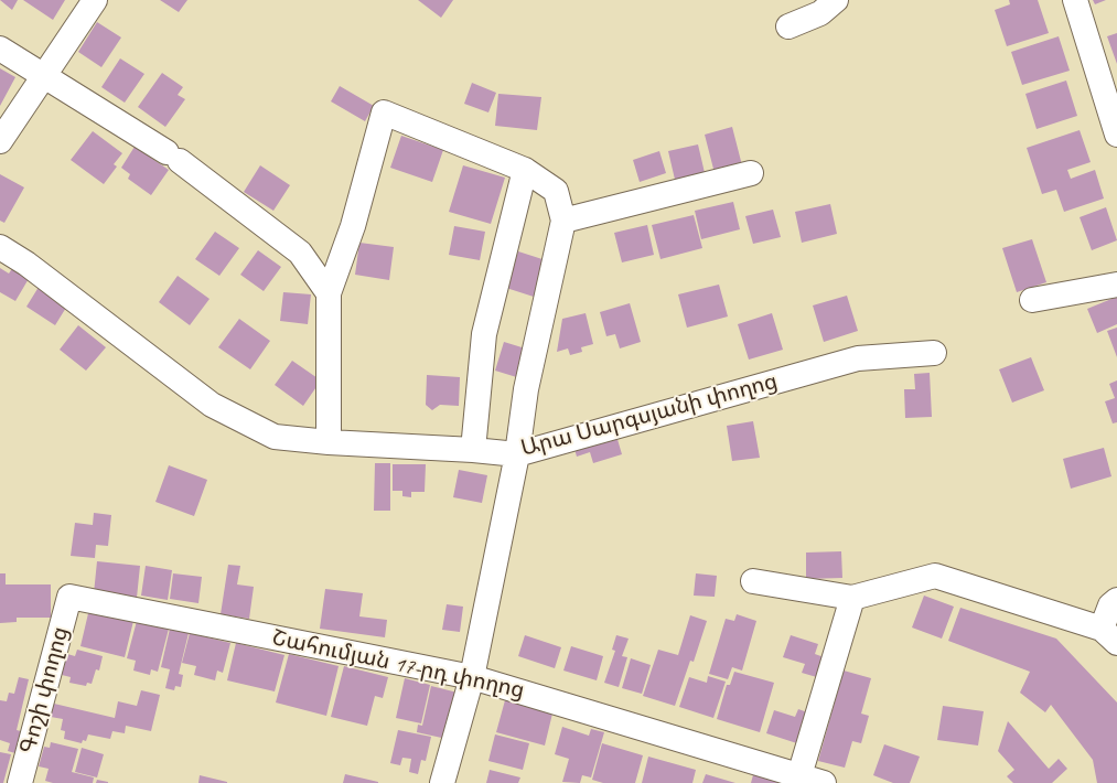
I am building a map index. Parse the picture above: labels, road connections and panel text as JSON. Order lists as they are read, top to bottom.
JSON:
{
  "streets": {
    "street": ["Արա Սարգսյանի փողոց", "Շահումյան 17-րդ փողոց", "Գոշի փողոց"]
  },
  "crossings": [
    ["Շահումյան 17-րդ փողոց", "Գոշի փողոց"]
  ]
}
